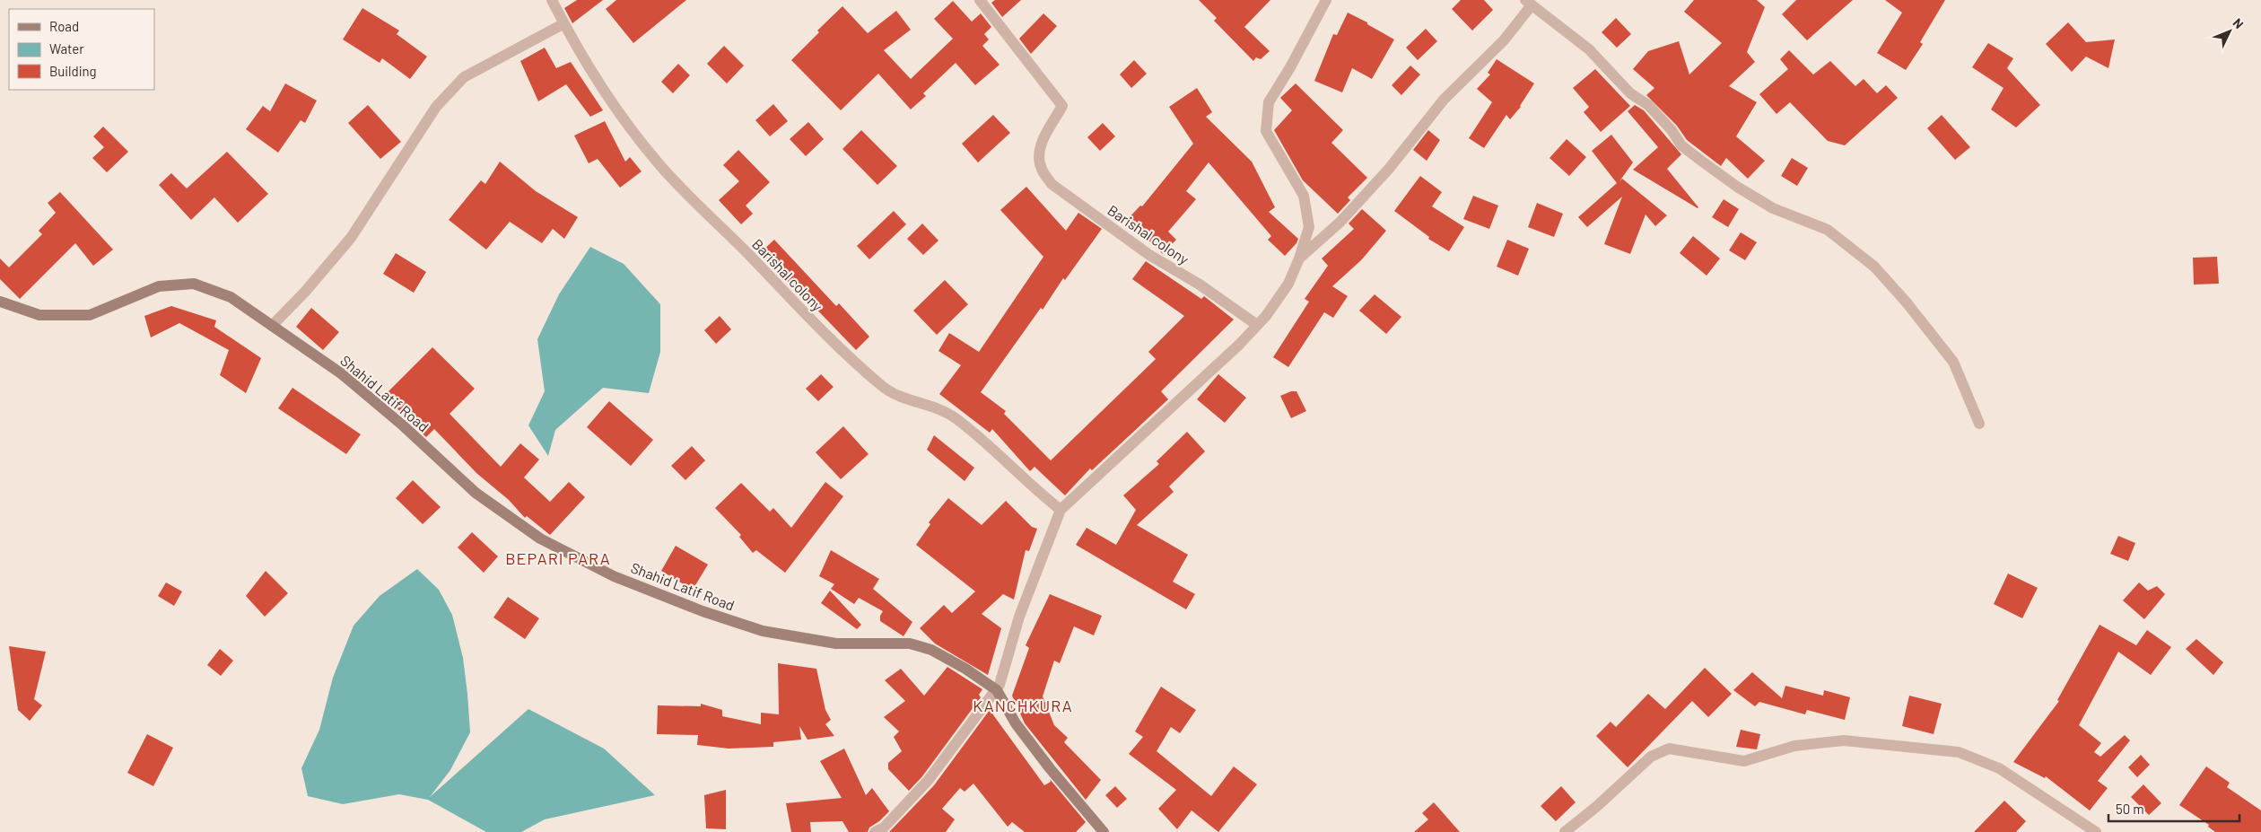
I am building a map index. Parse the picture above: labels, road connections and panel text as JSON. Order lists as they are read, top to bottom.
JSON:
{
  "streets": {
    "street": ["Barishal colony", "Shahid Latif Road"]
  },
  "districts": ["BEPARI PARA", "KANCHKURA"],
  "legend": ["Road", "Water", "Building"],
  "scale_bar": "50 m",
  "north": "top right"
}
